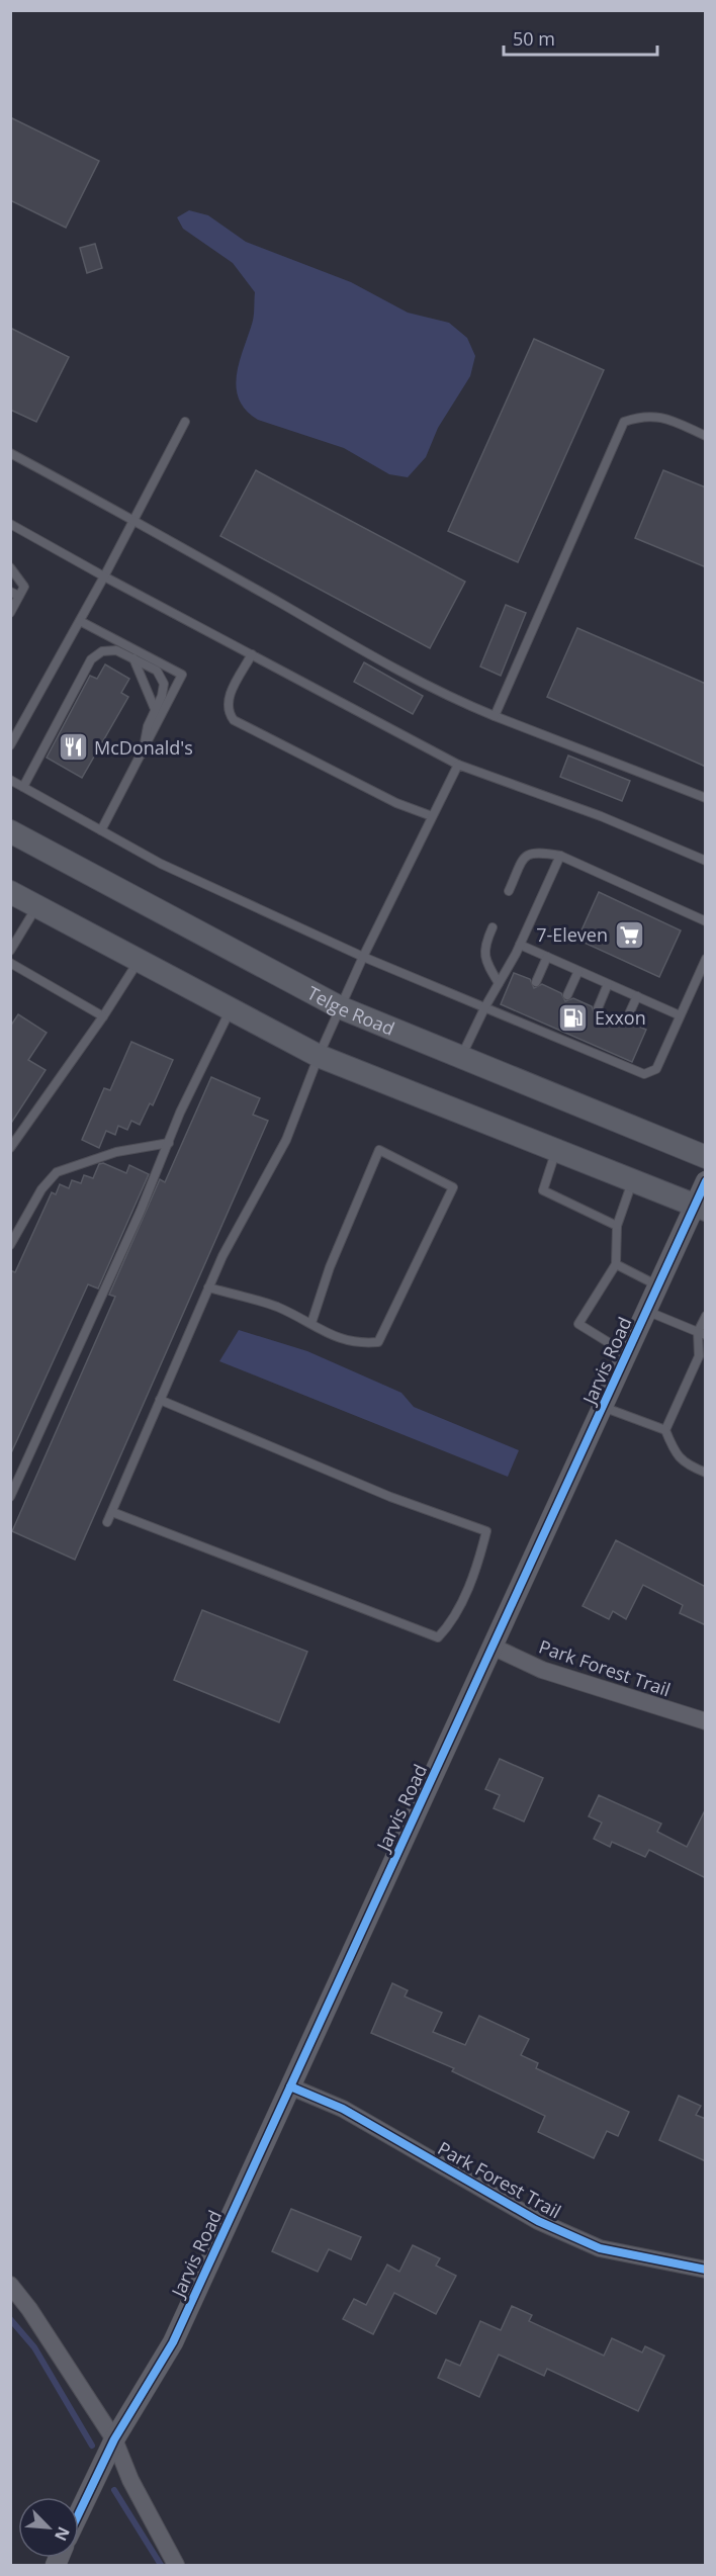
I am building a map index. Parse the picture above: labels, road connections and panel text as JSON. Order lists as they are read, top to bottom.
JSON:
{
  "streets": {
    "main road": ["Telge Road"],
    "street": ["Jarvis Road", "Park Forest Trail"]
  },
  "crossings": [
    ["Jarvis Road", "Park Forest Trail"]
  ],
  "places": {
    "restaurant": ["McDonald's"],
    "supermarket": ["7-Eleven"],
    "fuel station": ["Exxon"]
  },
  "scale_bar": "50 m",
  "north": "bottom right"
}
